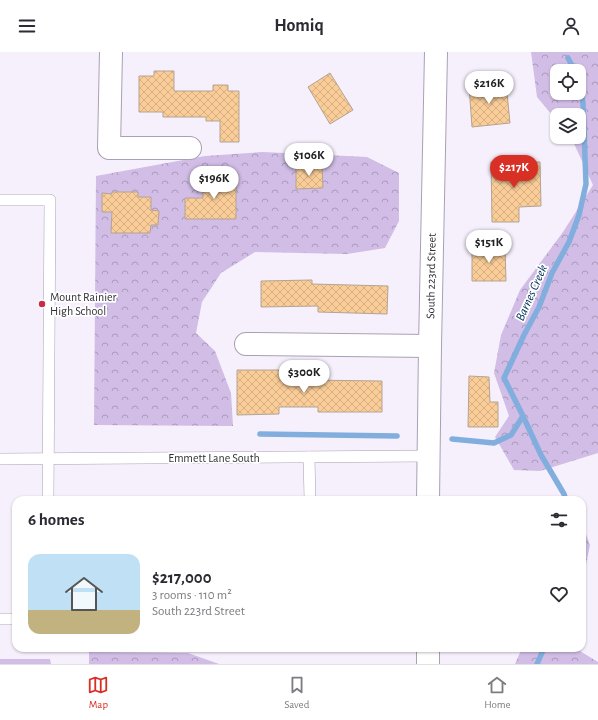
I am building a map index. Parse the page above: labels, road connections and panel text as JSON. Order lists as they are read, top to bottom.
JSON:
{
  "streets": {
    "street": ["South 223rd Street"],
    "lane": ["Emmett Lane South"]
  },
  "crossings": [
    ["South 223rd Street", "Emmett Lane South"]
  ],
  "water": ["Barnes Creek"],
  "places": ["Mount Rainier High School"],
  "page": {
    "header": "Homiq",
    "price": [
      "$216K",
      "$106K",
      "$217K",
      "$196K",
      "$151K",
      "$300K"
    ],
    "heading": "6 homes",
    "list": [
      {
        "name": "$217,000",
        "note": "3 rooms · 110 m² · South 223rd Street"
      }
    ],
    "tabs": ["Map", "Saved", "Home"]
  }
}
